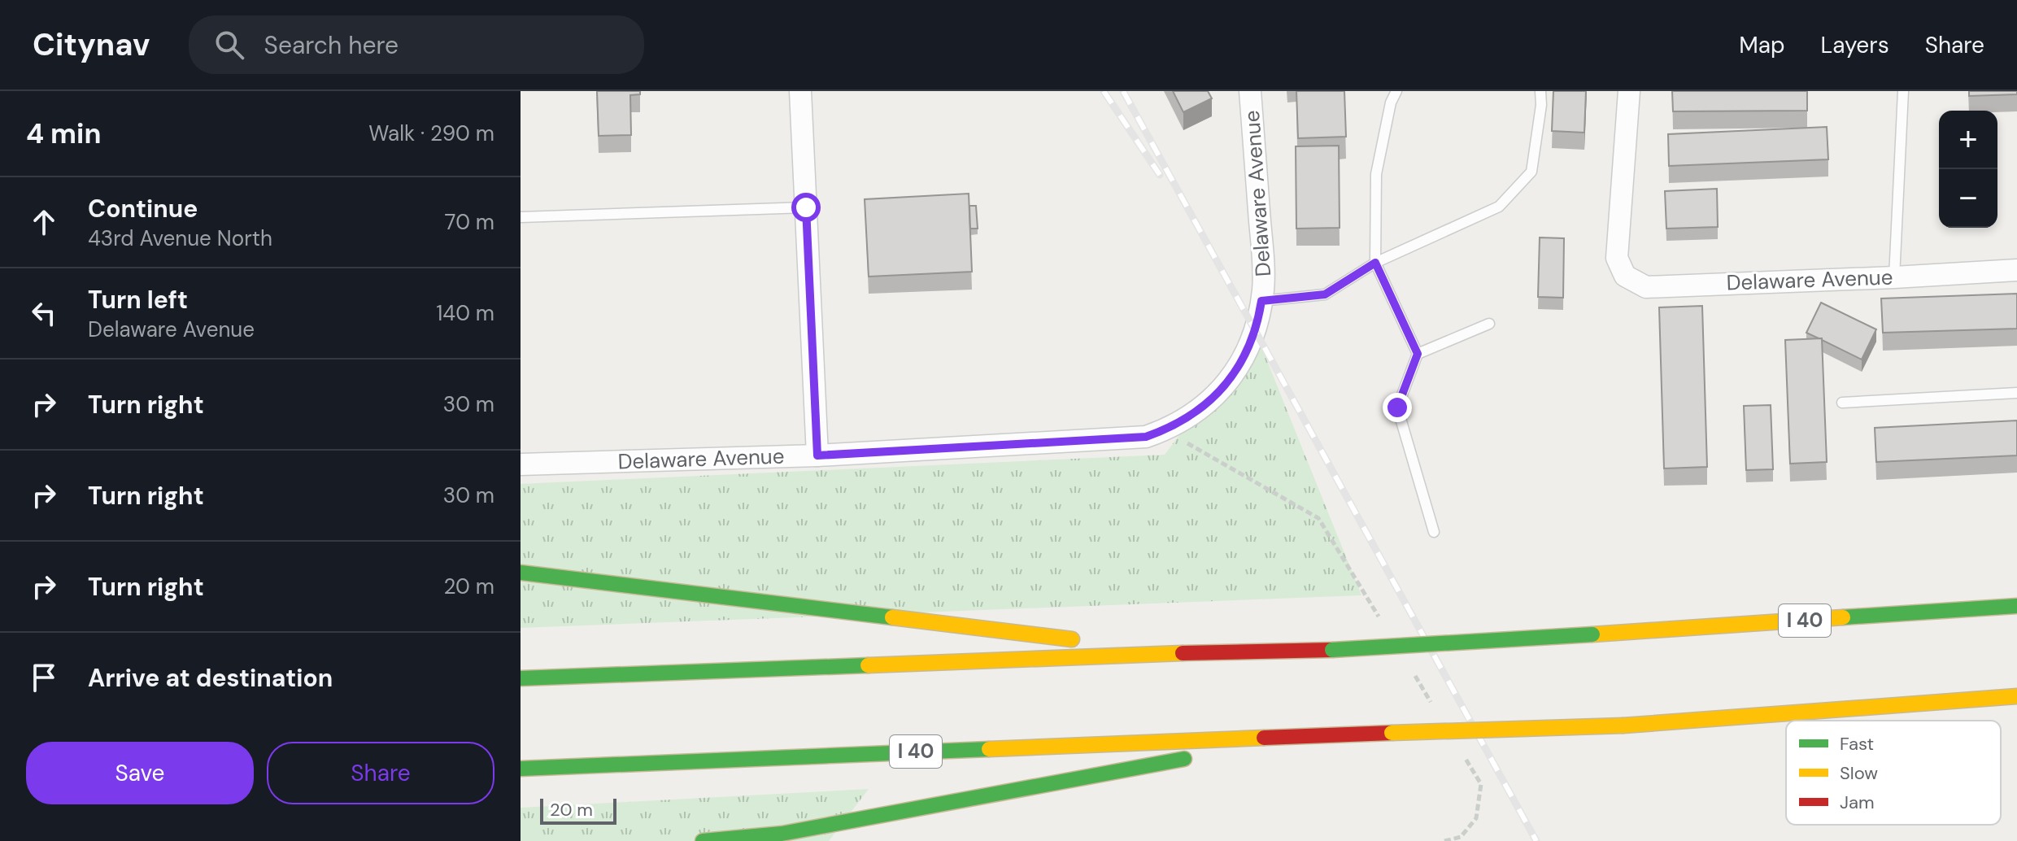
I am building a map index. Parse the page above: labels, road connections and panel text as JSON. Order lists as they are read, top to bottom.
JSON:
{
  "streets": {
    "highway": ["I 40"],
    "street": ["Delaware Avenue"]
  },
  "legend": ["Fast", "Slow", "Jam"],
  "scale_bar": "20 m",
  "page": {
    "header": "Citynav",
    "search": "Search here",
    "nav": ["Map", "Layers", "Share"],
    "heading": ["4 min", "Walk · 290 m"],
    "map_buttons": ["+", "−"],
    "list": [
      ["Continue", "43rd Avenue North", "70 m"],
      ["Turn left", "Delaware Avenue", "140 m"],
      ["Turn right", "30 m"],
      ["Turn right", "30 m"],
      ["Turn right", "20 m"],
      "Arrive at destination"
    ],
    "buttons": ["Save", "Share"],
    "scale": "20 m"
  }
}
